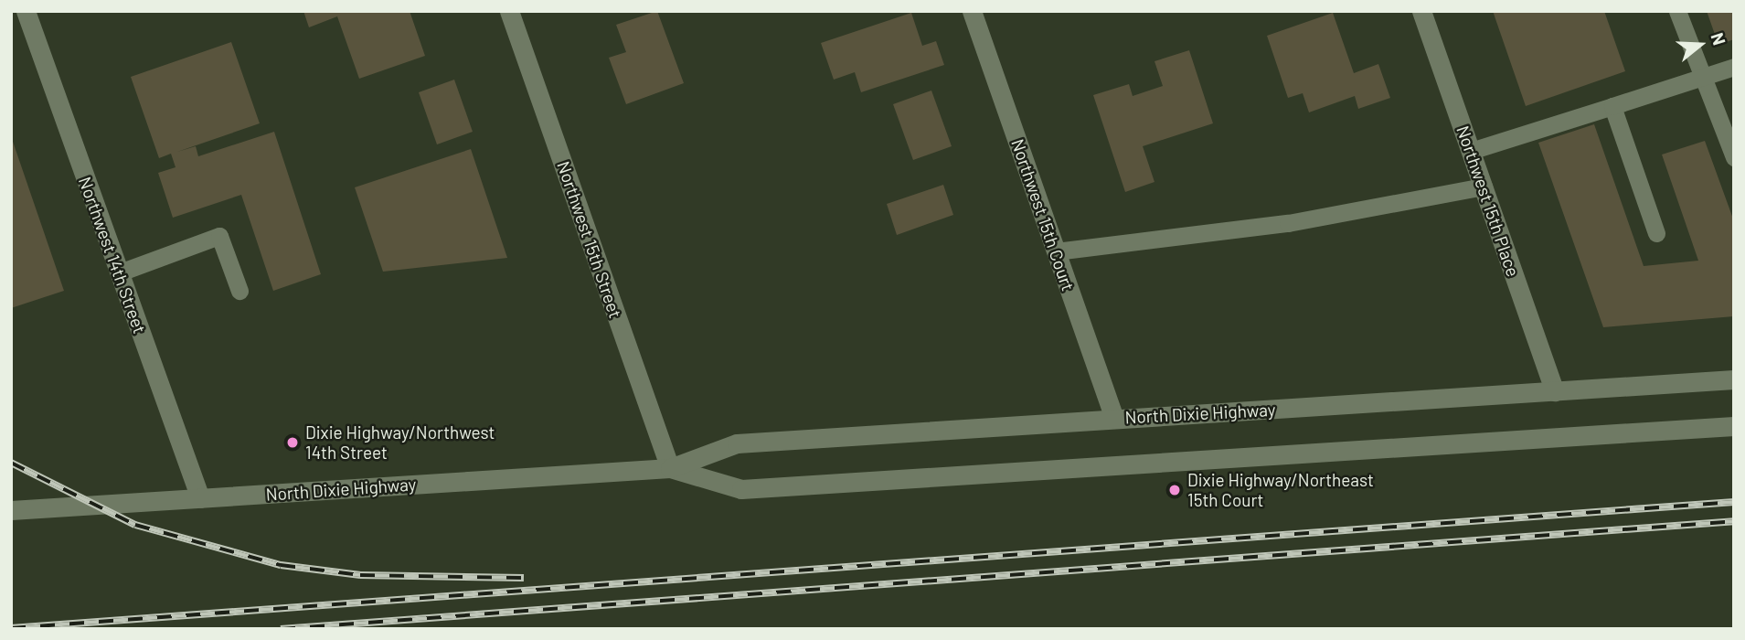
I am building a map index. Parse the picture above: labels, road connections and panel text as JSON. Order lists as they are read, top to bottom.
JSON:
{
  "streets": {
    "main road": [
      "Northwest 15th Place",
      "Northwest 15th Court",
      "Northwest 15th Street",
      "Northwest 14th Street",
      "North Dixie Highway"
    ]
  },
  "crossings": [
    ["Northwest 15th Place", "North Dixie Highway"],
    ["Northwest 15th Court", "North Dixie Highway"],
    ["Northwest 15th Street", "North Dixie Highway"],
    ["Northwest 14th Street", "North Dixie Highway"]
  ],
  "places": ["Dixie Highway/Northwest 14th Street", "Dixie Highway/Northeast 15th Court"],
  "north": "right"
}
